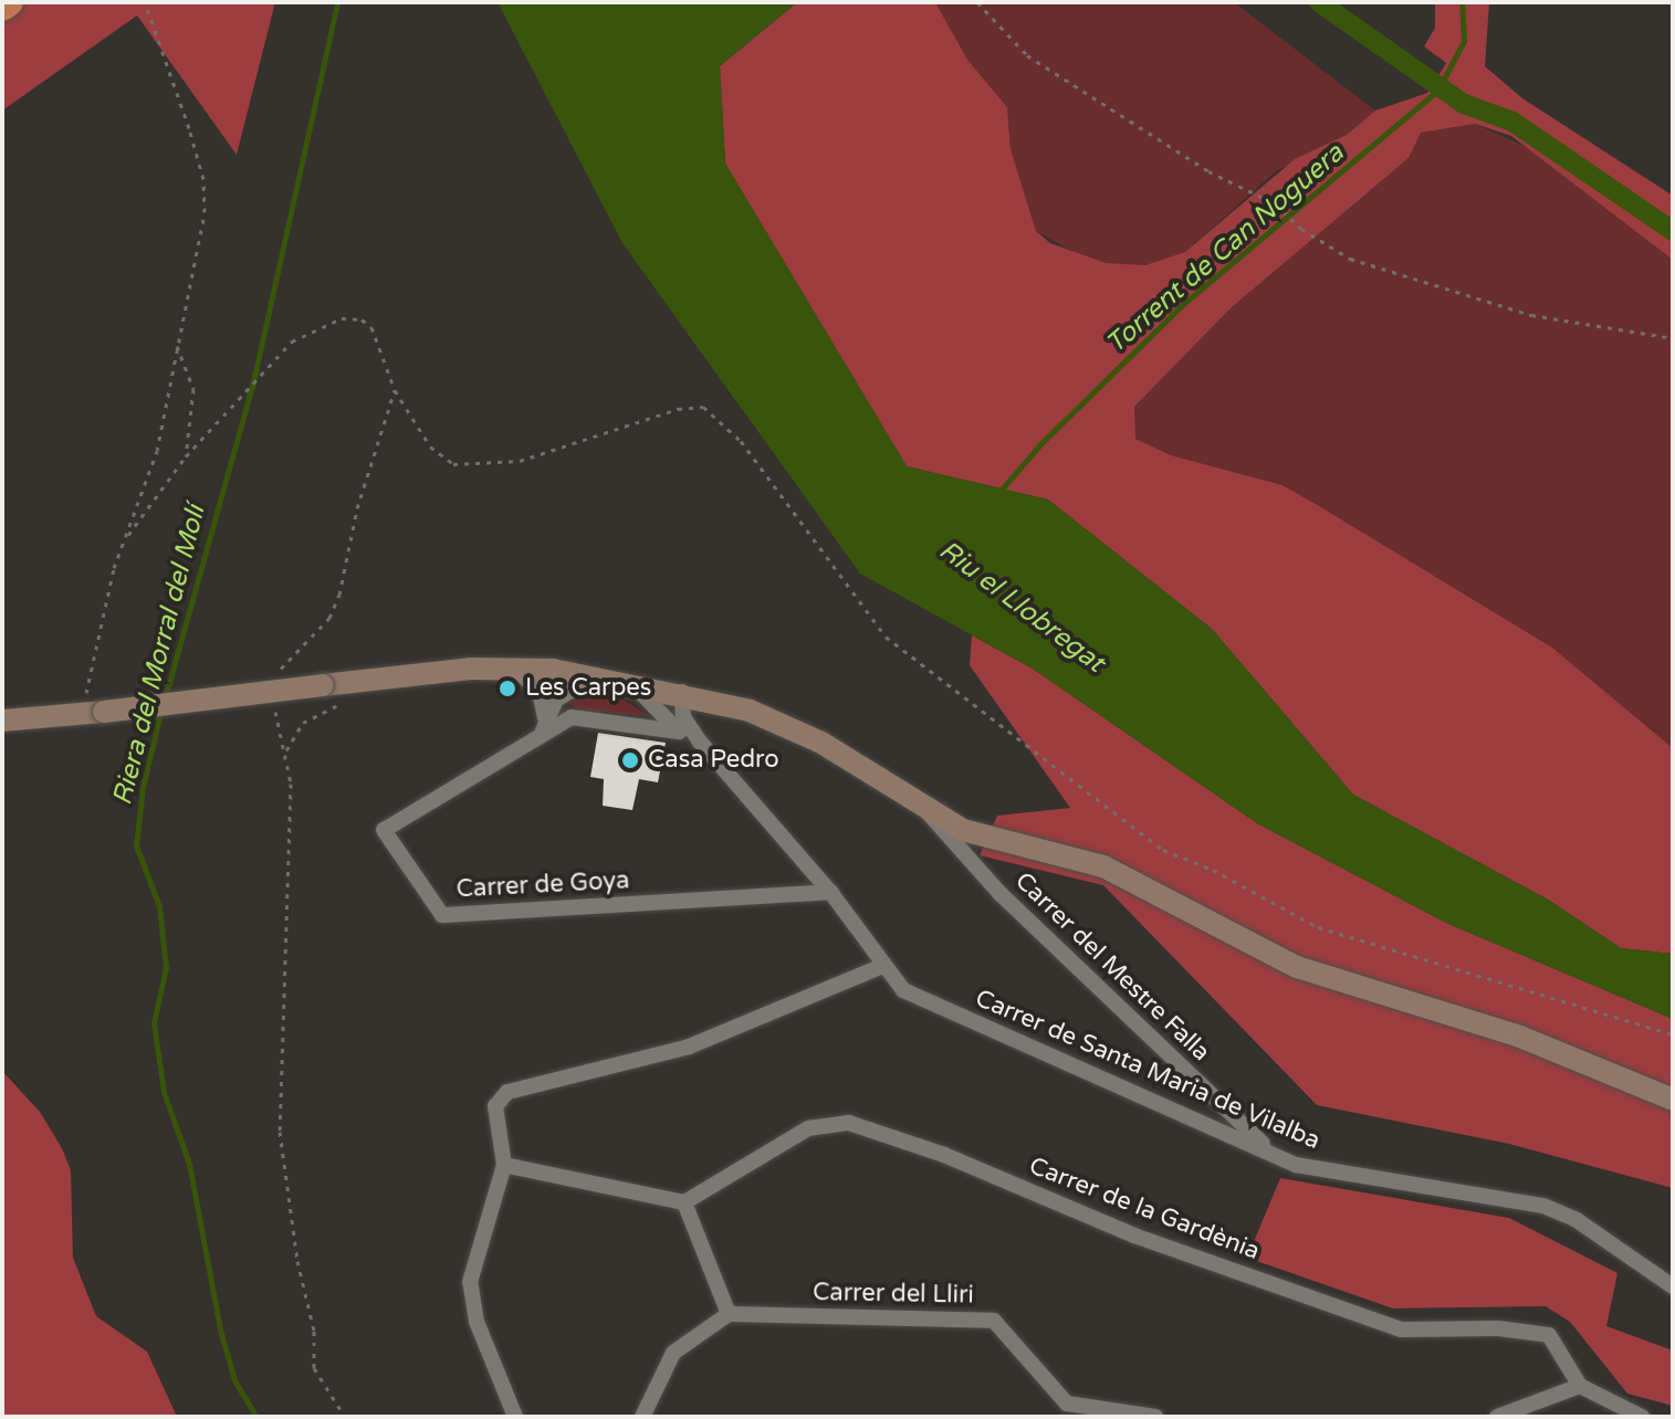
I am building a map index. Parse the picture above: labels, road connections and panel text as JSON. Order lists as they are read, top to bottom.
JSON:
{
  "streets": {
    "street": [
      "Carrer de Goya",
      "Carrer del Mestre Falla",
      "Carrer de Santa Maria de Vilalba",
      "Carrer de la Gardènia",
      "Carrer del Lliri"
    ]
  },
  "crossings": [
    ["Carrer de Goya", "Carrer de Santa Maria de Vilalba"],
    ["Carrer del Mestre Falla", "Carrer de Santa Maria de Vilalba"]
  ],
  "water": ["Torrent de Can Noguera", "Riu el Llobregat", "Riera del Morral del Molí"],
  "places": ["Les Carpes", "Casa Pedro"]
}
